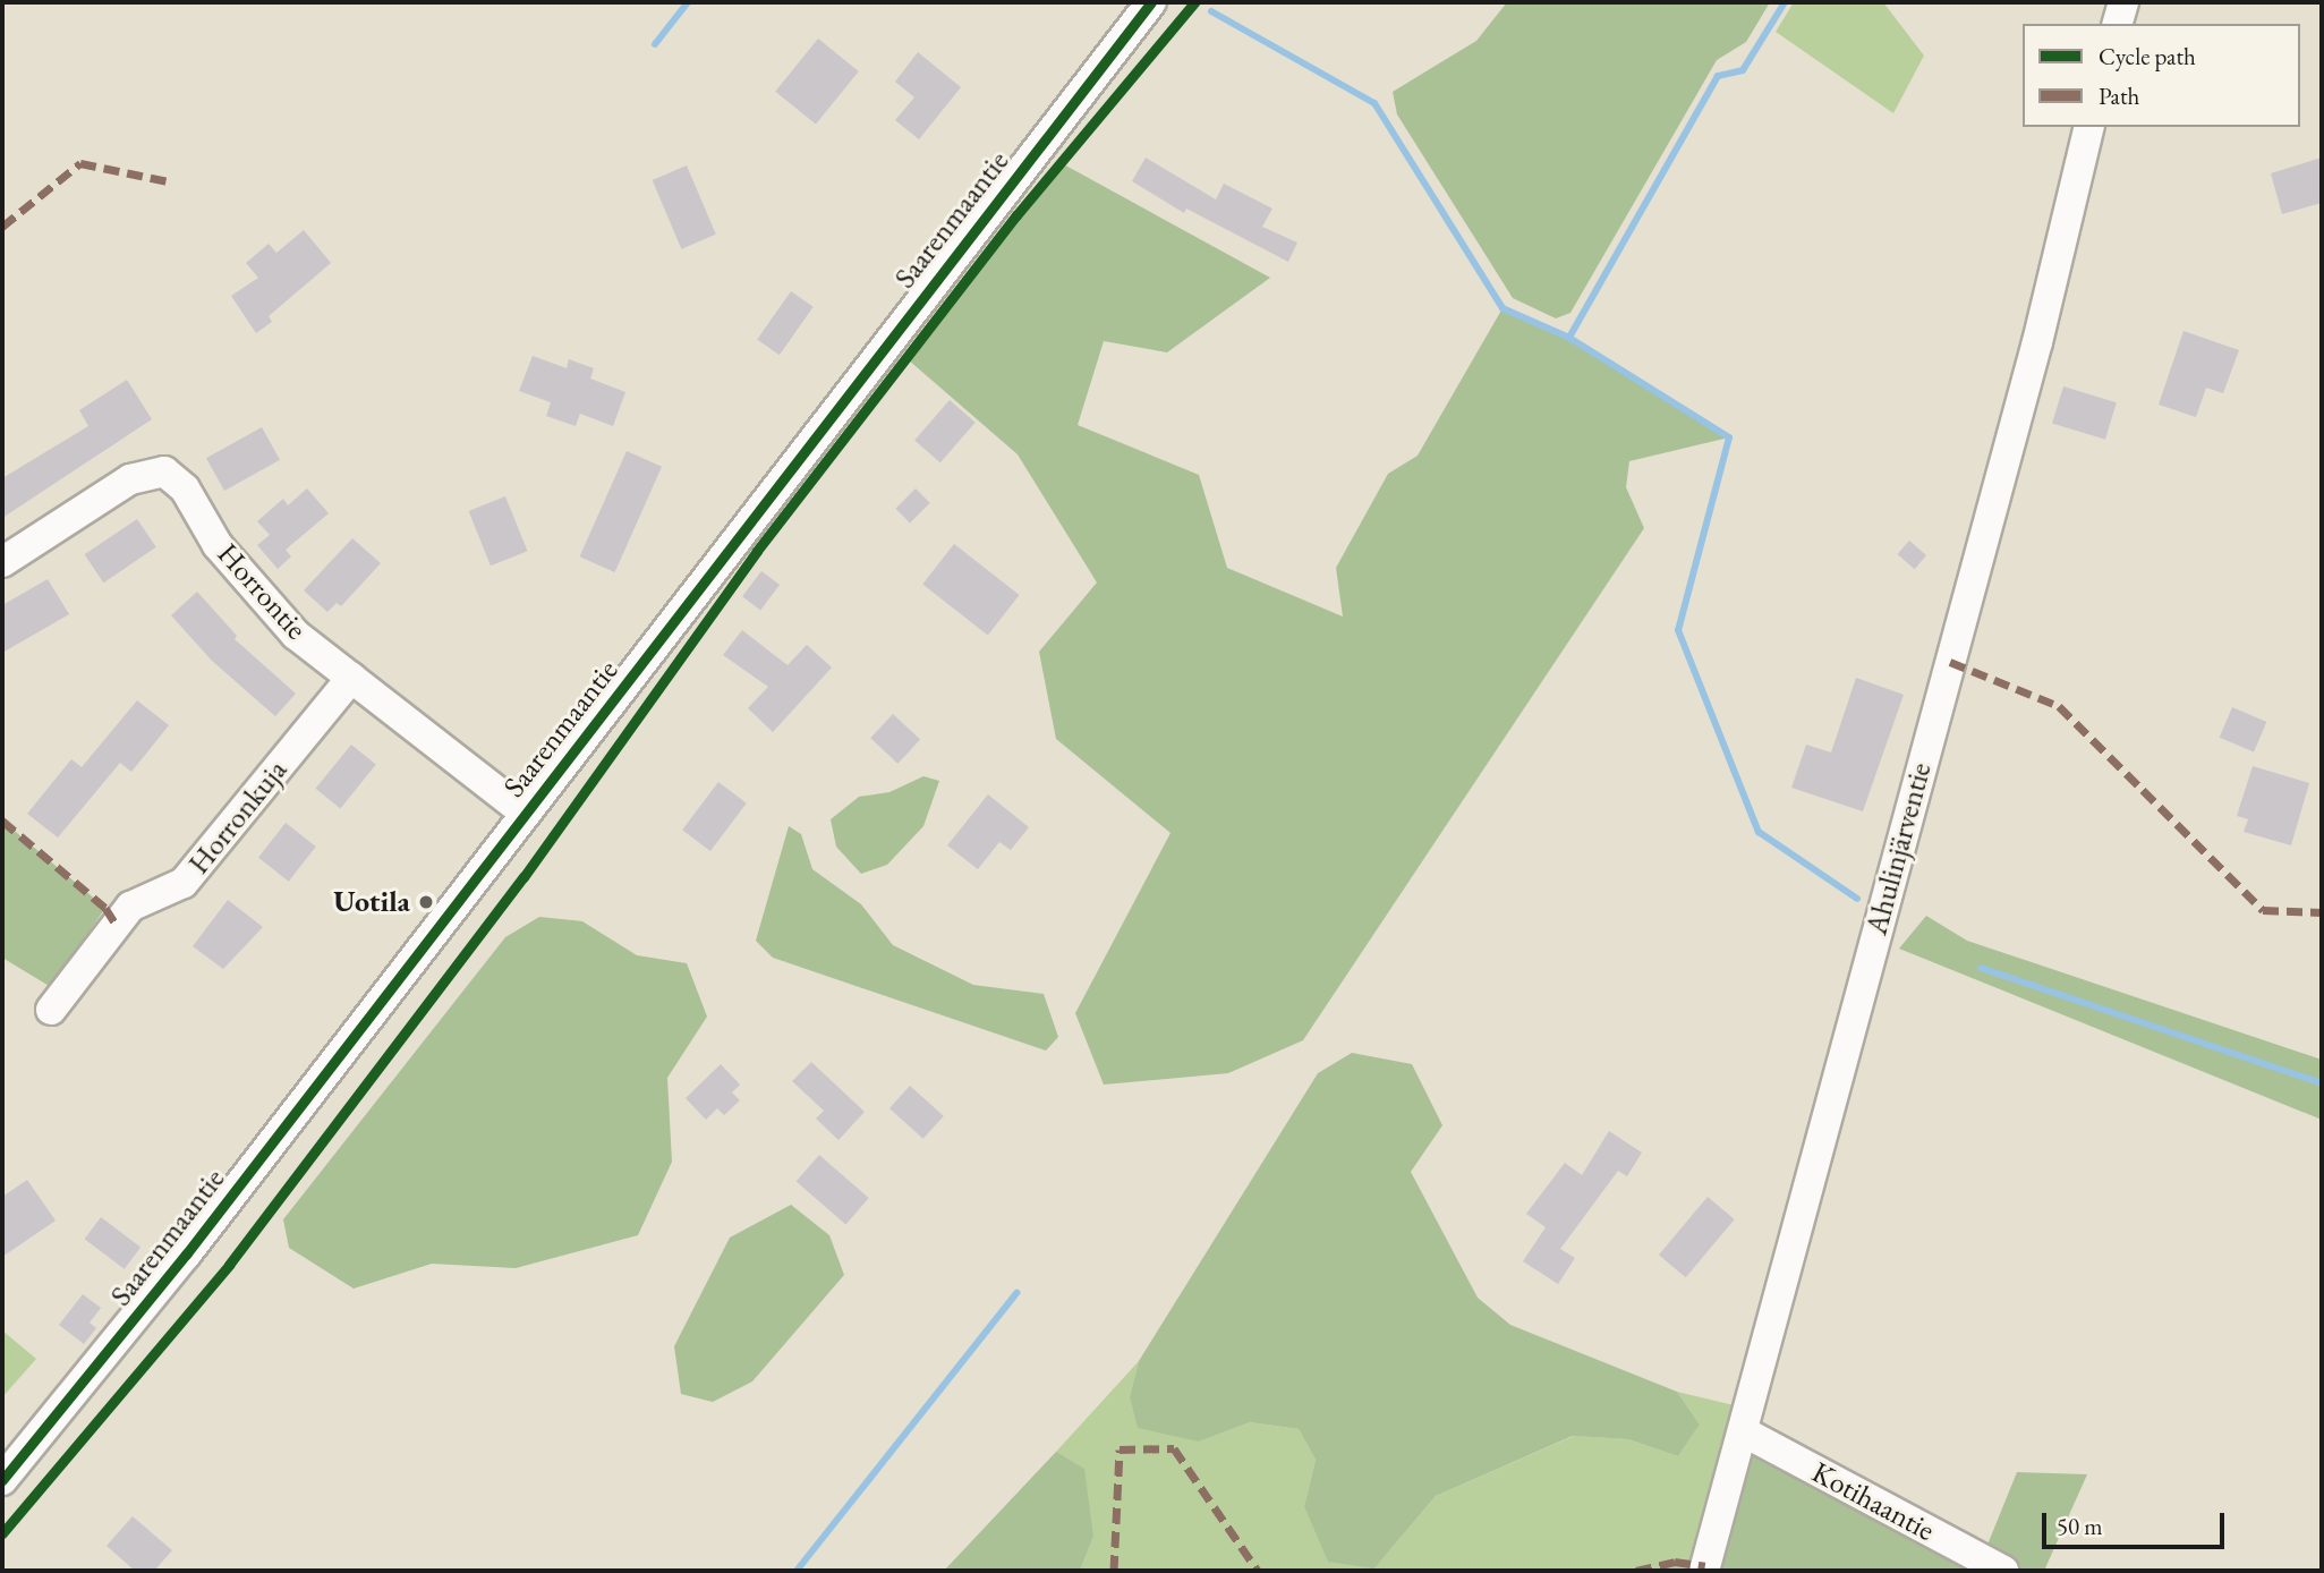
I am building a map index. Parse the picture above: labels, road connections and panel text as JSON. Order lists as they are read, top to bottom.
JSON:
{
  "streets": {
    "street": [
      "Saarenmaantie",
      "Horrontie",
      "Horronkuja",
      "Ahulinjärventie",
      "Kotihaantie"
    ]
  },
  "crossings": [
    ["Saarenmaantie", "Horrontie"],
    ["Horrontie", "Horronkuja"],
    ["Ahulinjärventie", "Kotihaantie"]
  ],
  "places": ["Uotila"],
  "legend": ["Cycle path", "Path"],
  "scale_bar": "50 m"
}
